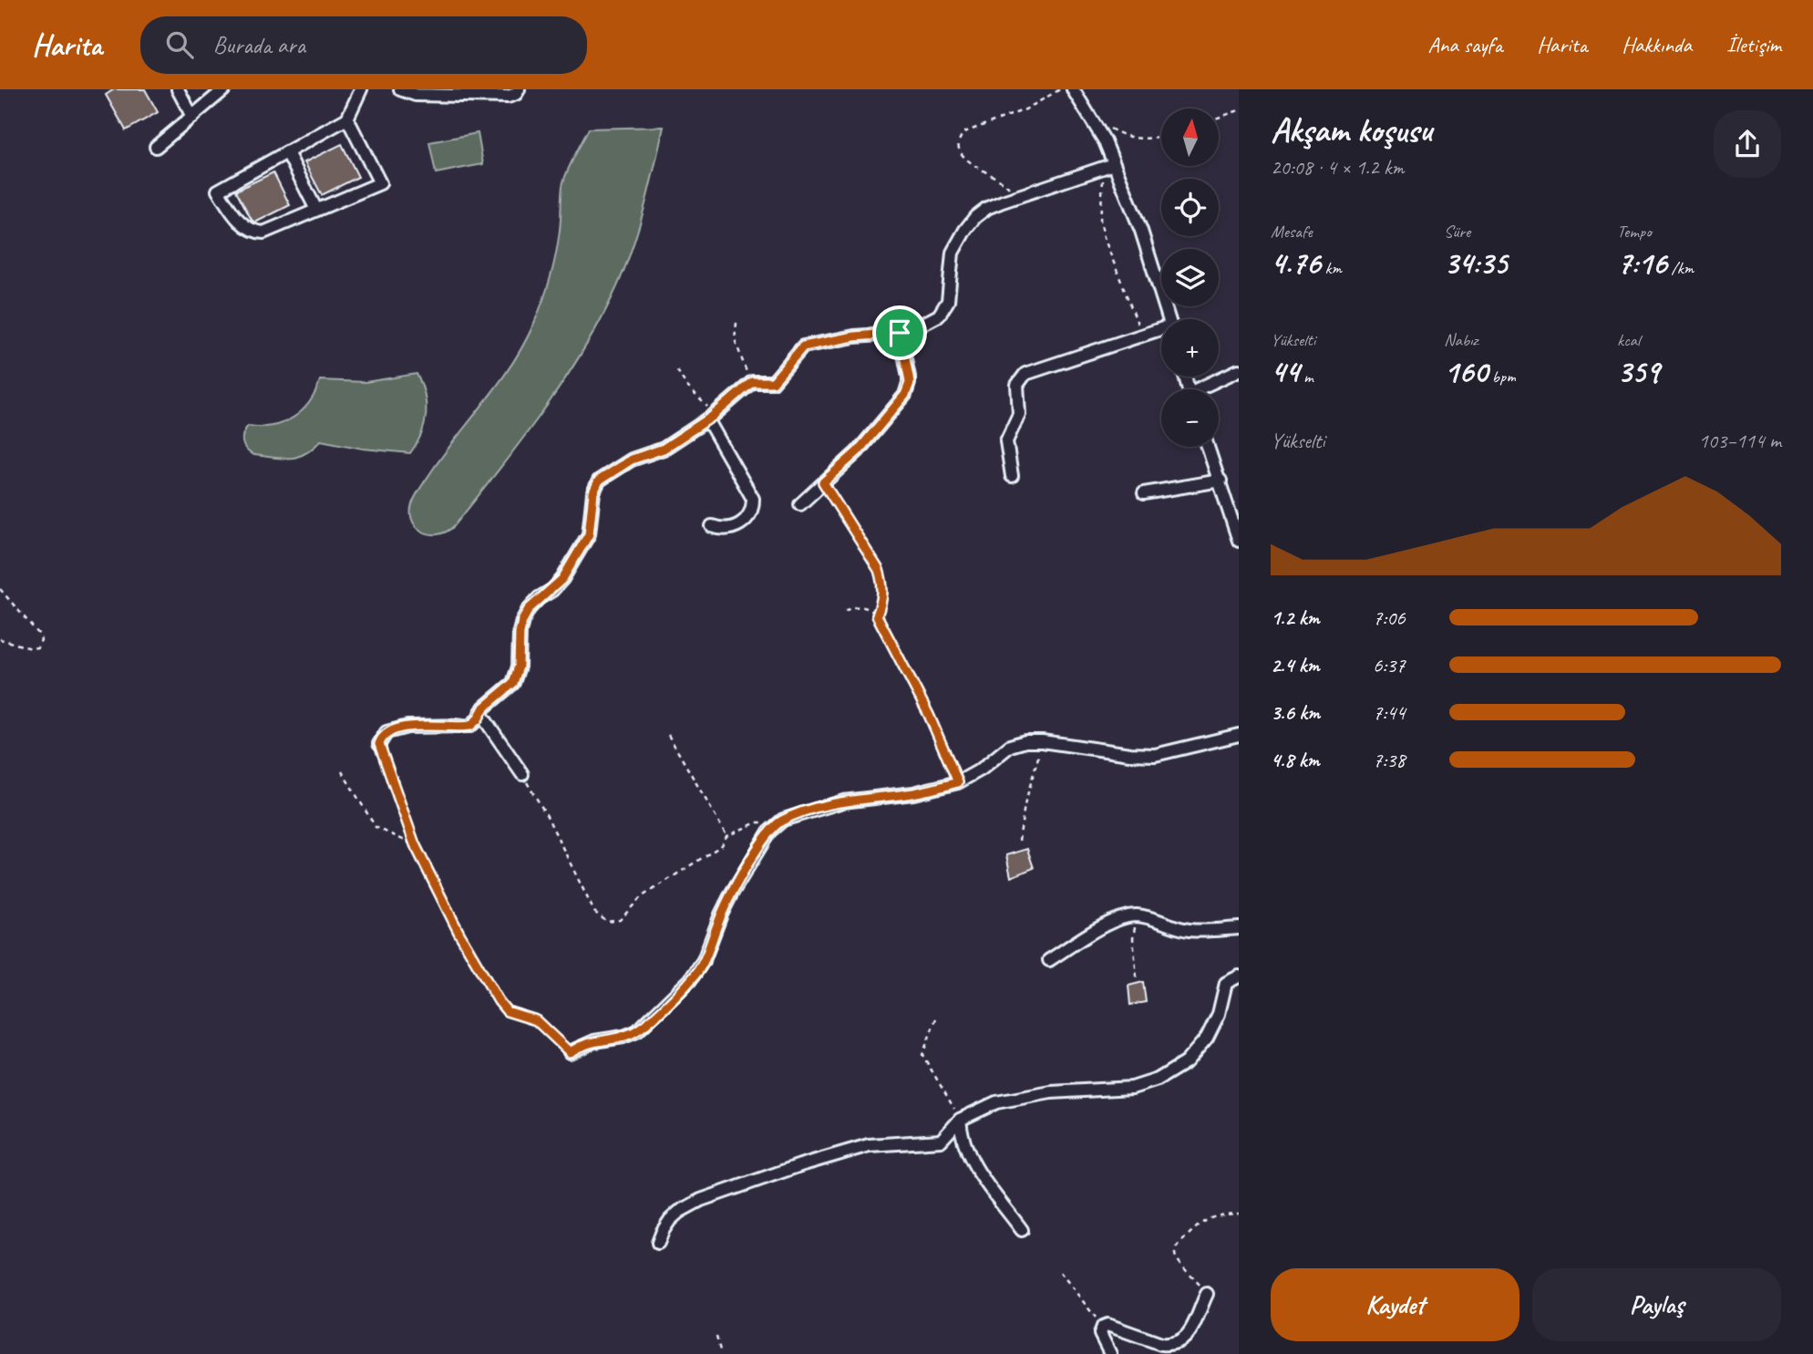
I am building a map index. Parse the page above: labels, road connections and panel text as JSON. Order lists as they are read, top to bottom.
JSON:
{
  "north": "top",
  "page": {
    "header": "Harita",
    "search": "Burada ara",
    "nav": [
      "Ana sayfa",
      "Harita",
      "Hakkında",
      "İletişim"
    ],
    "heading": ["Akşam koşusu", "20:08 · 4 × 1.2 km"],
    "map_buttons": ["+", "−"],
    "stats": [
      ["Mesafe", "4.76 km"],
      ["Süre", "34:35"],
      ["Tempo", "7:16 /km"],
      ["Yükselti", "44 m"],
      ["Nabız", "160 bpm"],
      ["kcal", "359"]
    ],
    "chart": ["Yükselti", "103–114 m"],
    "list": [
      {
        "name": "1.2 km",
        "note": "7:06"
      },
      {
        "name": "2.4 km",
        "note": "6:37"
      },
      {
        "name": "3.6 km",
        "note": "7:44"
      },
      {
        "name": "4.8 km",
        "note": "7:38"
      }
    ],
    "buttons": ["Kaydet", "Paylaş"]
  }
}
